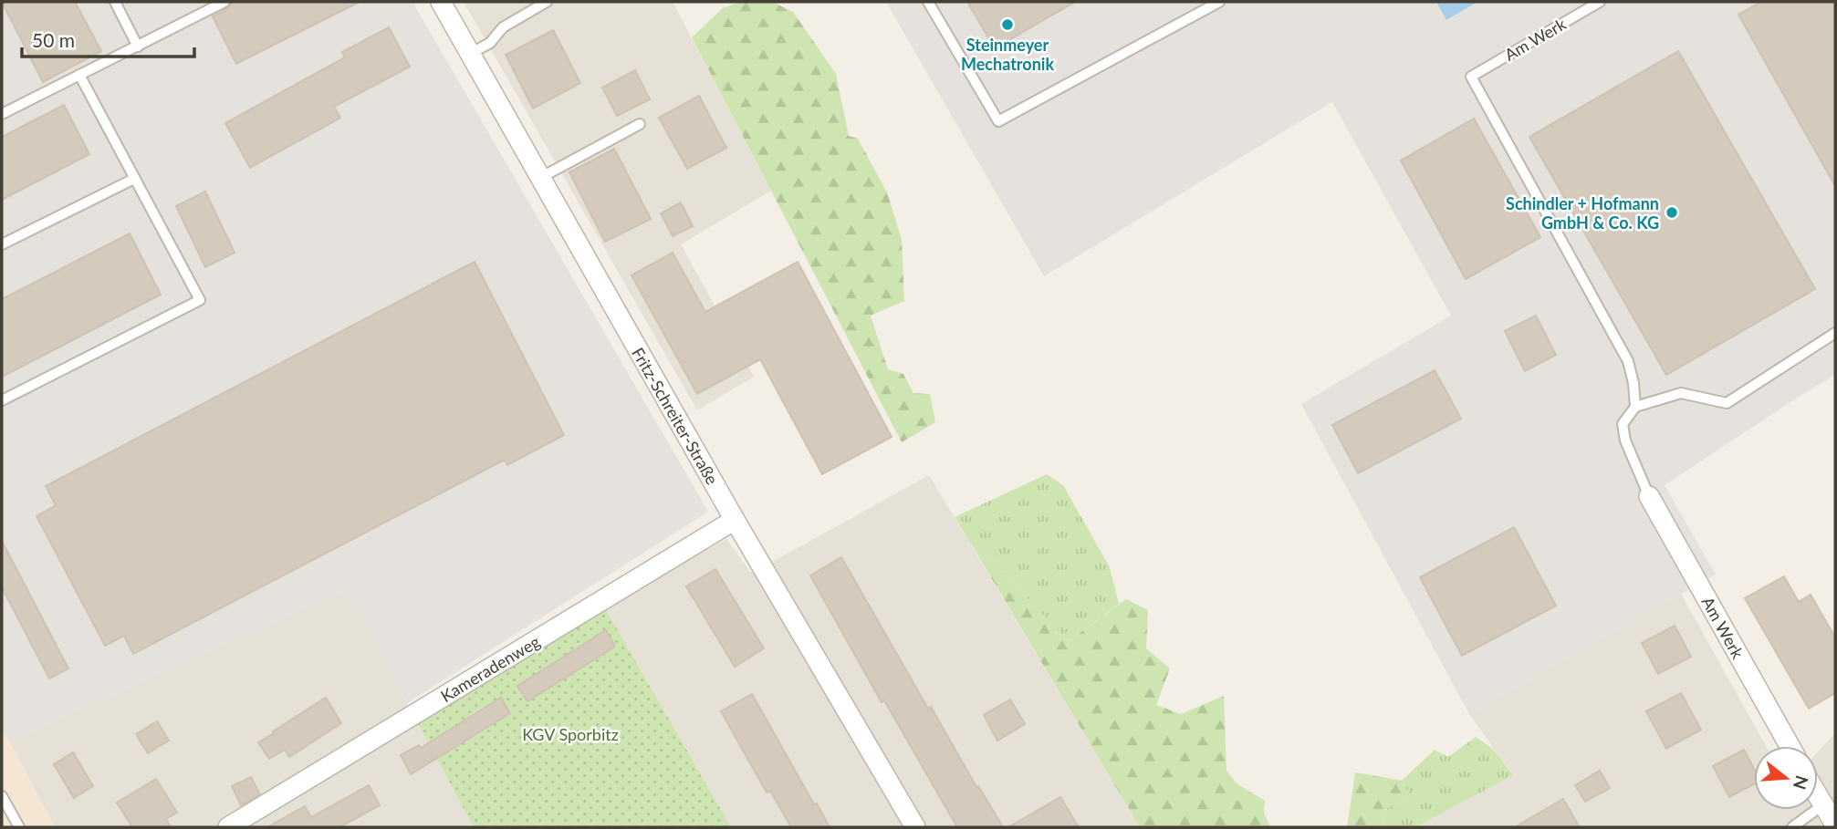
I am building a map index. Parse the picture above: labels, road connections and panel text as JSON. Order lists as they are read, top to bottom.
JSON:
{
  "streets": {
    "street": ["Am Werk", "Fritz-Schreiter-Straße", "Kameradenweg"]
  },
  "crossings": [
    ["Fritz-Schreiter-Straße", "Kameradenweg"]
  ],
  "parks": ["KGV Sporbitz"],
  "places": ["Steinmeyer Mechatronik", "Schindler + Hofmann GmbH & Co. KG"],
  "scale_bar": "50 m",
  "north": "right"
}
